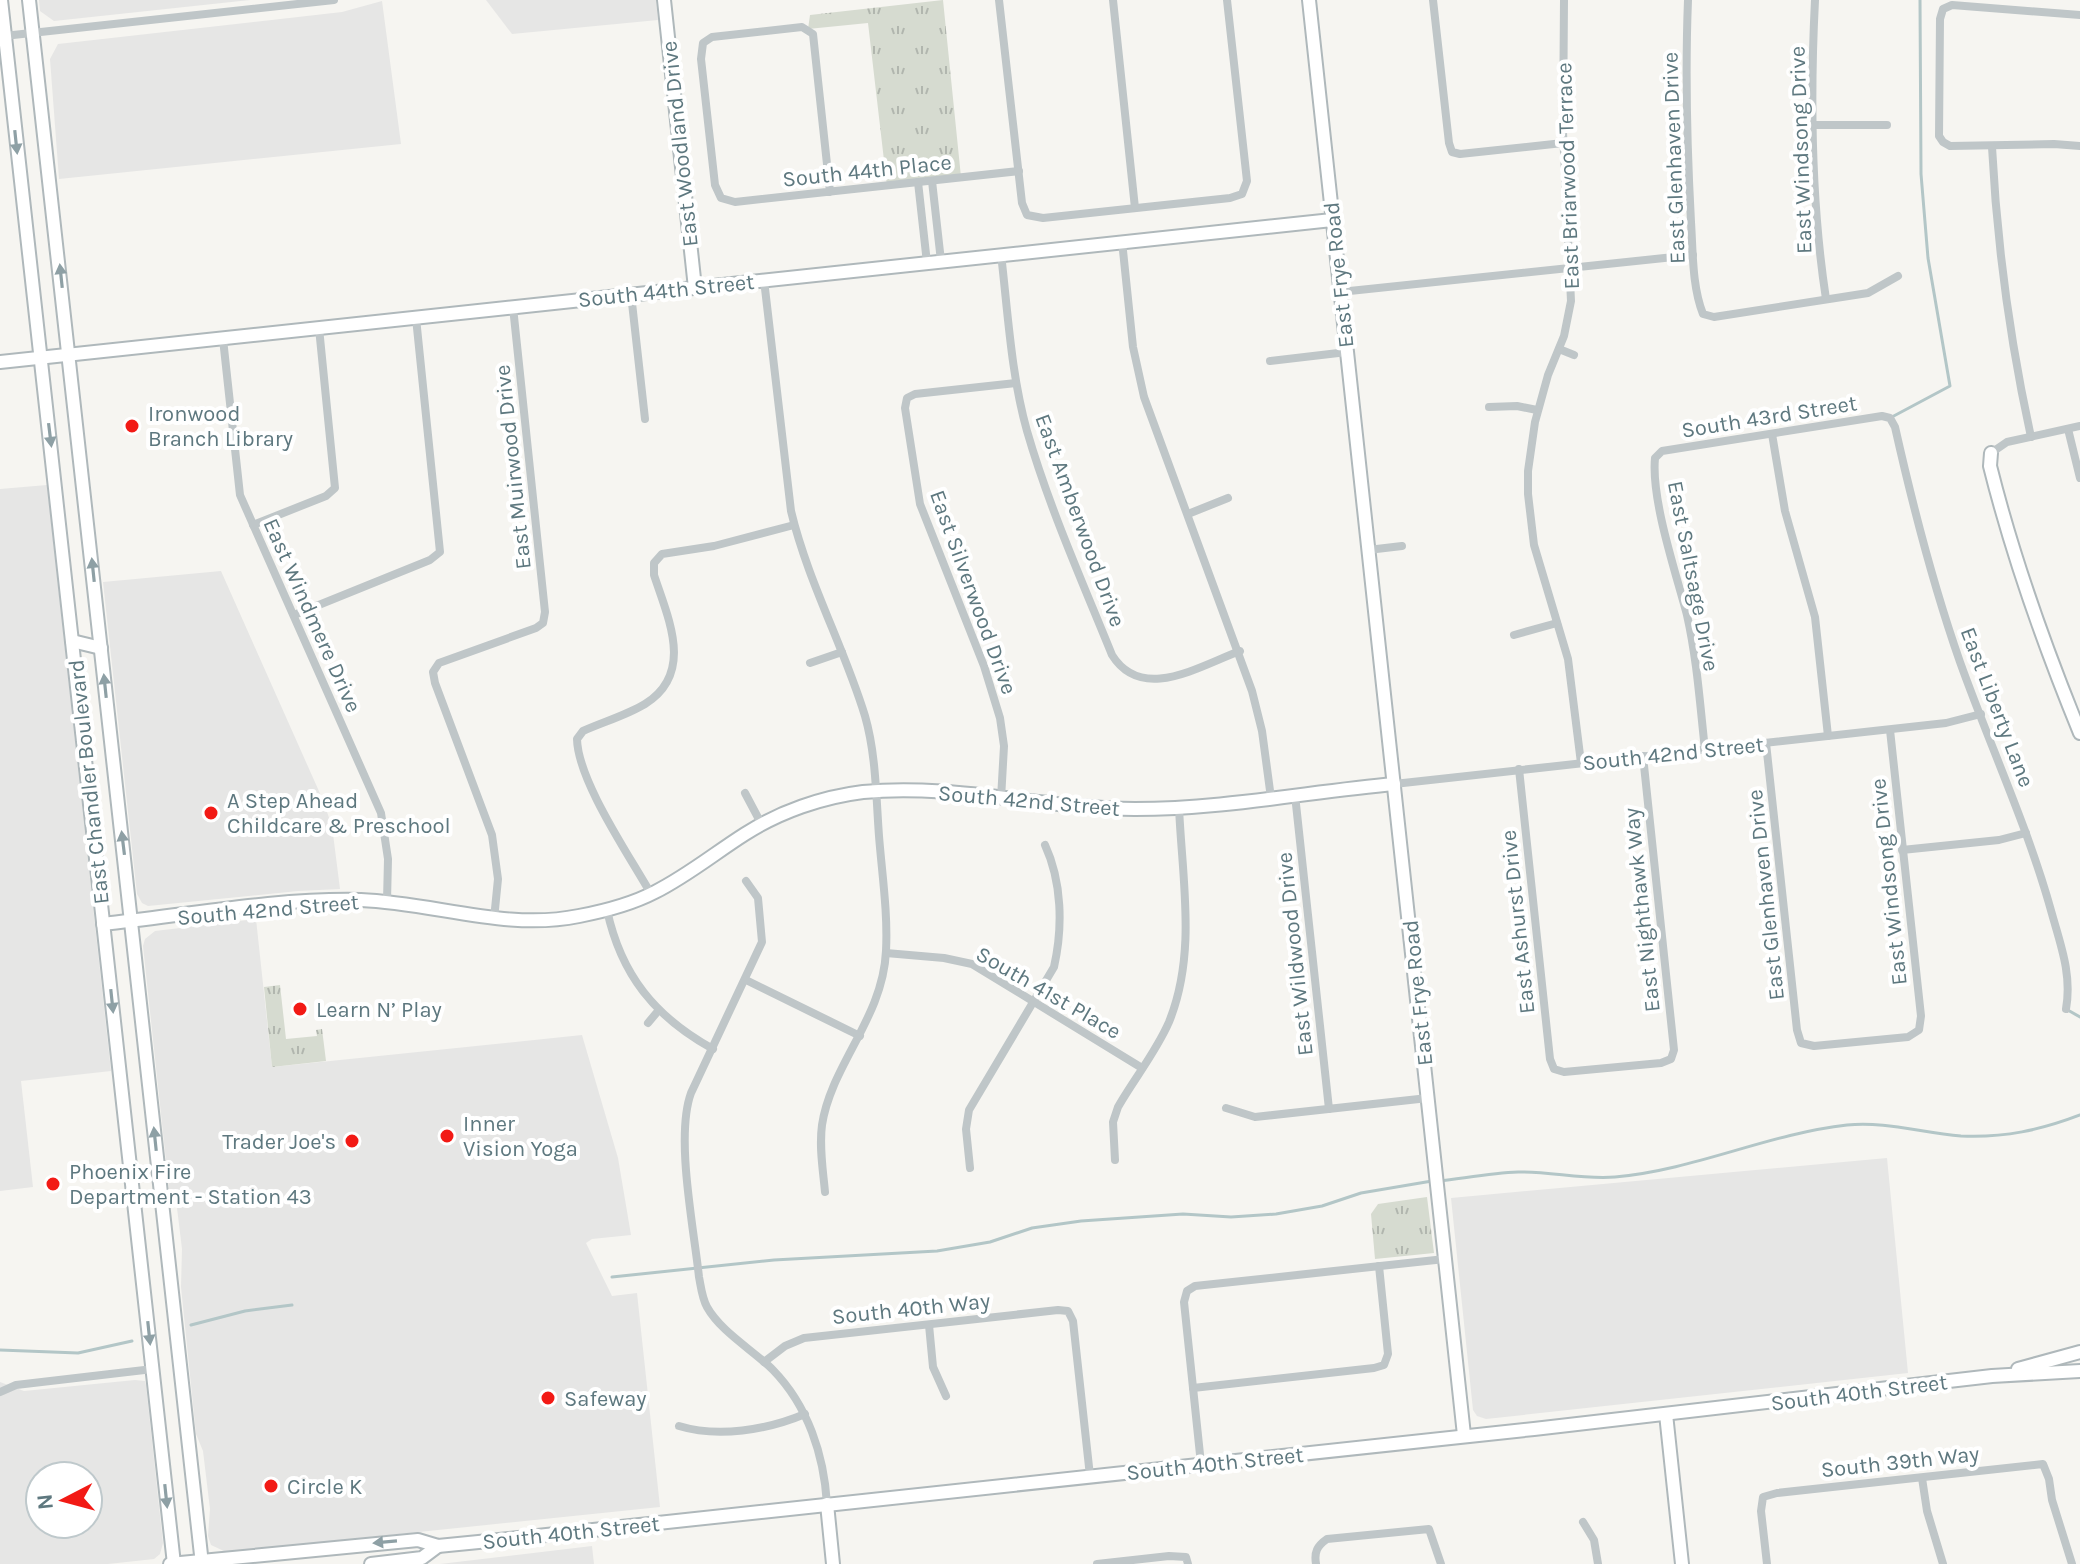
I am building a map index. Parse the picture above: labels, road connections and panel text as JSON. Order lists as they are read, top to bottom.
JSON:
{
  "streets": {
    "main road": [
      "East Woodland Drive",
      "East Frye Road",
      "South 44th Street",
      "South 42nd Street",
      "East Chandler Boulevard",
      "South 40th Street"
    ],
    "street": [
      "East Windsong Drive",
      "East Glenhaven Drive",
      "South 44th Place",
      "East Briarwood Terrace",
      "South 43rd Street",
      "East Muirwood Drive",
      "East Amberwood Drive",
      "East Saltsage Drive",
      "East Silverwood Drive",
      "East Windmere Drive",
      "East Liberty Lane",
      "East Nighthawk Way",
      "East Ashurst Drive",
      "East Wildwood Drive",
      "South 41st Place",
      "South 40th Way",
      "South 39th Way"
    ]
  },
  "crossings": [
    ["East Woodland Drive", "South 44th Street"],
    ["East Windsong Drive", "East Glenhaven Drive"],
    ["East Windsong Drive", "South 42nd Street"],
    ["East Glenhaven Drive", "South 42nd Street"],
    ["East Briarwood Terrace", "South 42nd Street"],
    ["East Frye Road", "South 44th Street"],
    ["East Frye Road", "South 42nd Street"],
    ["East Frye Road", "South 40th Street"],
    ["South 44th Street", "East Muirwood Drive"],
    ["South 44th Street", "East Amberwood Drive"],
    ["South 44th Street", "East Windmere Drive"],
    ["South 44th Street", "East Chandler Boulevard"],
    ["South 43rd Street", "East Saltsage Drive"],
    ["South 43rd Street", "East Liberty Lane"],
    ["East Muirwood Drive", "South 42nd Street"],
    ["East Amberwood Drive", "East Silverwood Drive"],
    ["East Saltsage Drive", "South 42nd Street"],
    ["East Silverwood Drive", "South 42nd Street"],
    ["East Windmere Drive", "South 42nd Street"],
    ["East Liberty Lane", "South 42nd Street"],
    ["South 42nd Street", "East Chandler Boulevard"],
    ["South 42nd Street", "East Nighthawk Way"],
    ["South 42nd Street", "East Ashurst Drive"],
    ["South 42nd Street", "East Wildwood Drive"],
    ["East Chandler Boulevard", "South 40th Street"],
    ["East Nighthawk Way", "East Ashurst Drive"],
    ["South 40th Way", "South 40th Street"]
  ],
  "places": [
    "Ironwood Branch Library",
    "A Step Ahead Childcare & Preschool",
    "Learn N’ Play",
    "Inner Vision Yoga",
    "Trader Joe's",
    "Phoenix Fire Department - Station 43",
    "Safeway",
    "Circle K"
  ],
  "north": "left"
}
